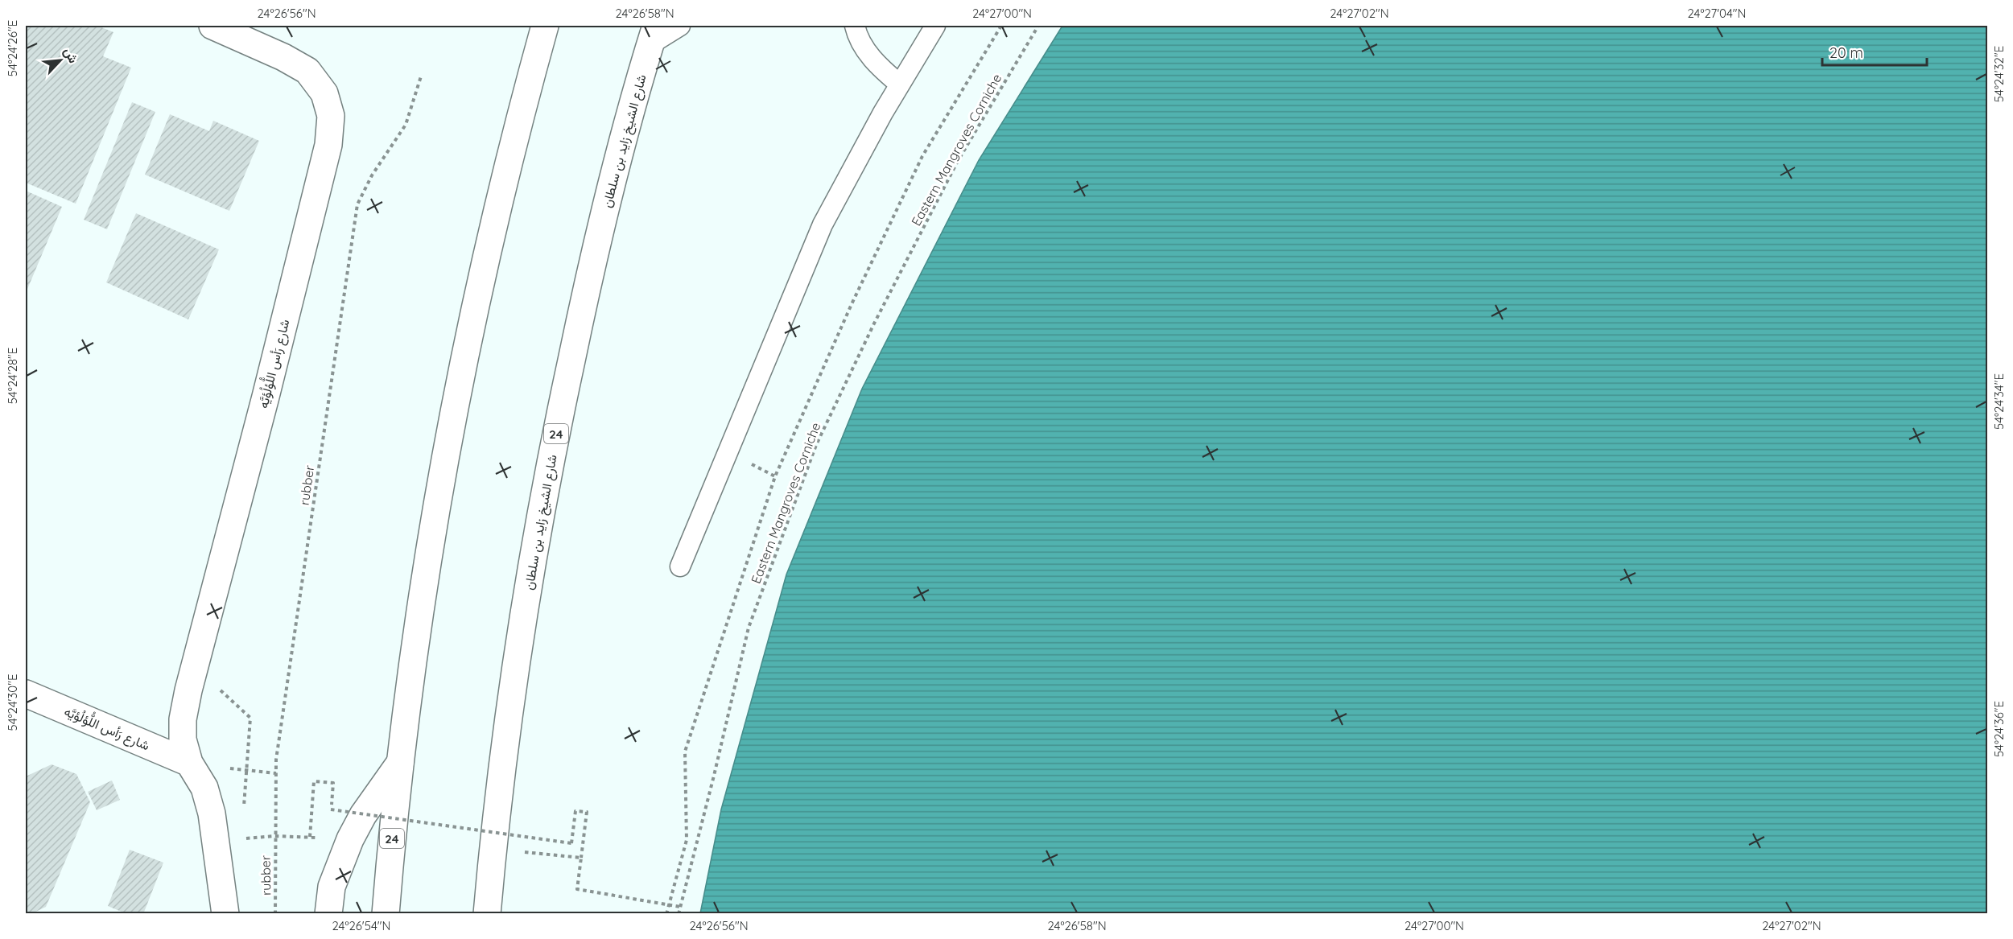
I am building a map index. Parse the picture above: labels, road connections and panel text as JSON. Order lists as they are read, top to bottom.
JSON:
{
  "streets": {
    "main road": ["شارع الشيخ زايد بن سلطان", "شارع رَأس اللُّؤلُؤيَّه", "24"],
    "path": ["Eastern Mangroves Corniche", "rubber"]
  },
  "scale_bar": "20 m",
  "north": "top right",
  "coordinates": [
    "24°26'56\"N",
    "24°26'58\"N",
    "24°27'00\"N",
    "24°27'02\"N",
    "24°27'04\"N",
    "54°24'26\"E",
    "54°24'32\"E",
    "54°24'28\"E",
    "54°24'34\"E",
    "54°24'30\"E",
    "54°24'36\"E",
    "24°26'54\"N"
  ]
}
